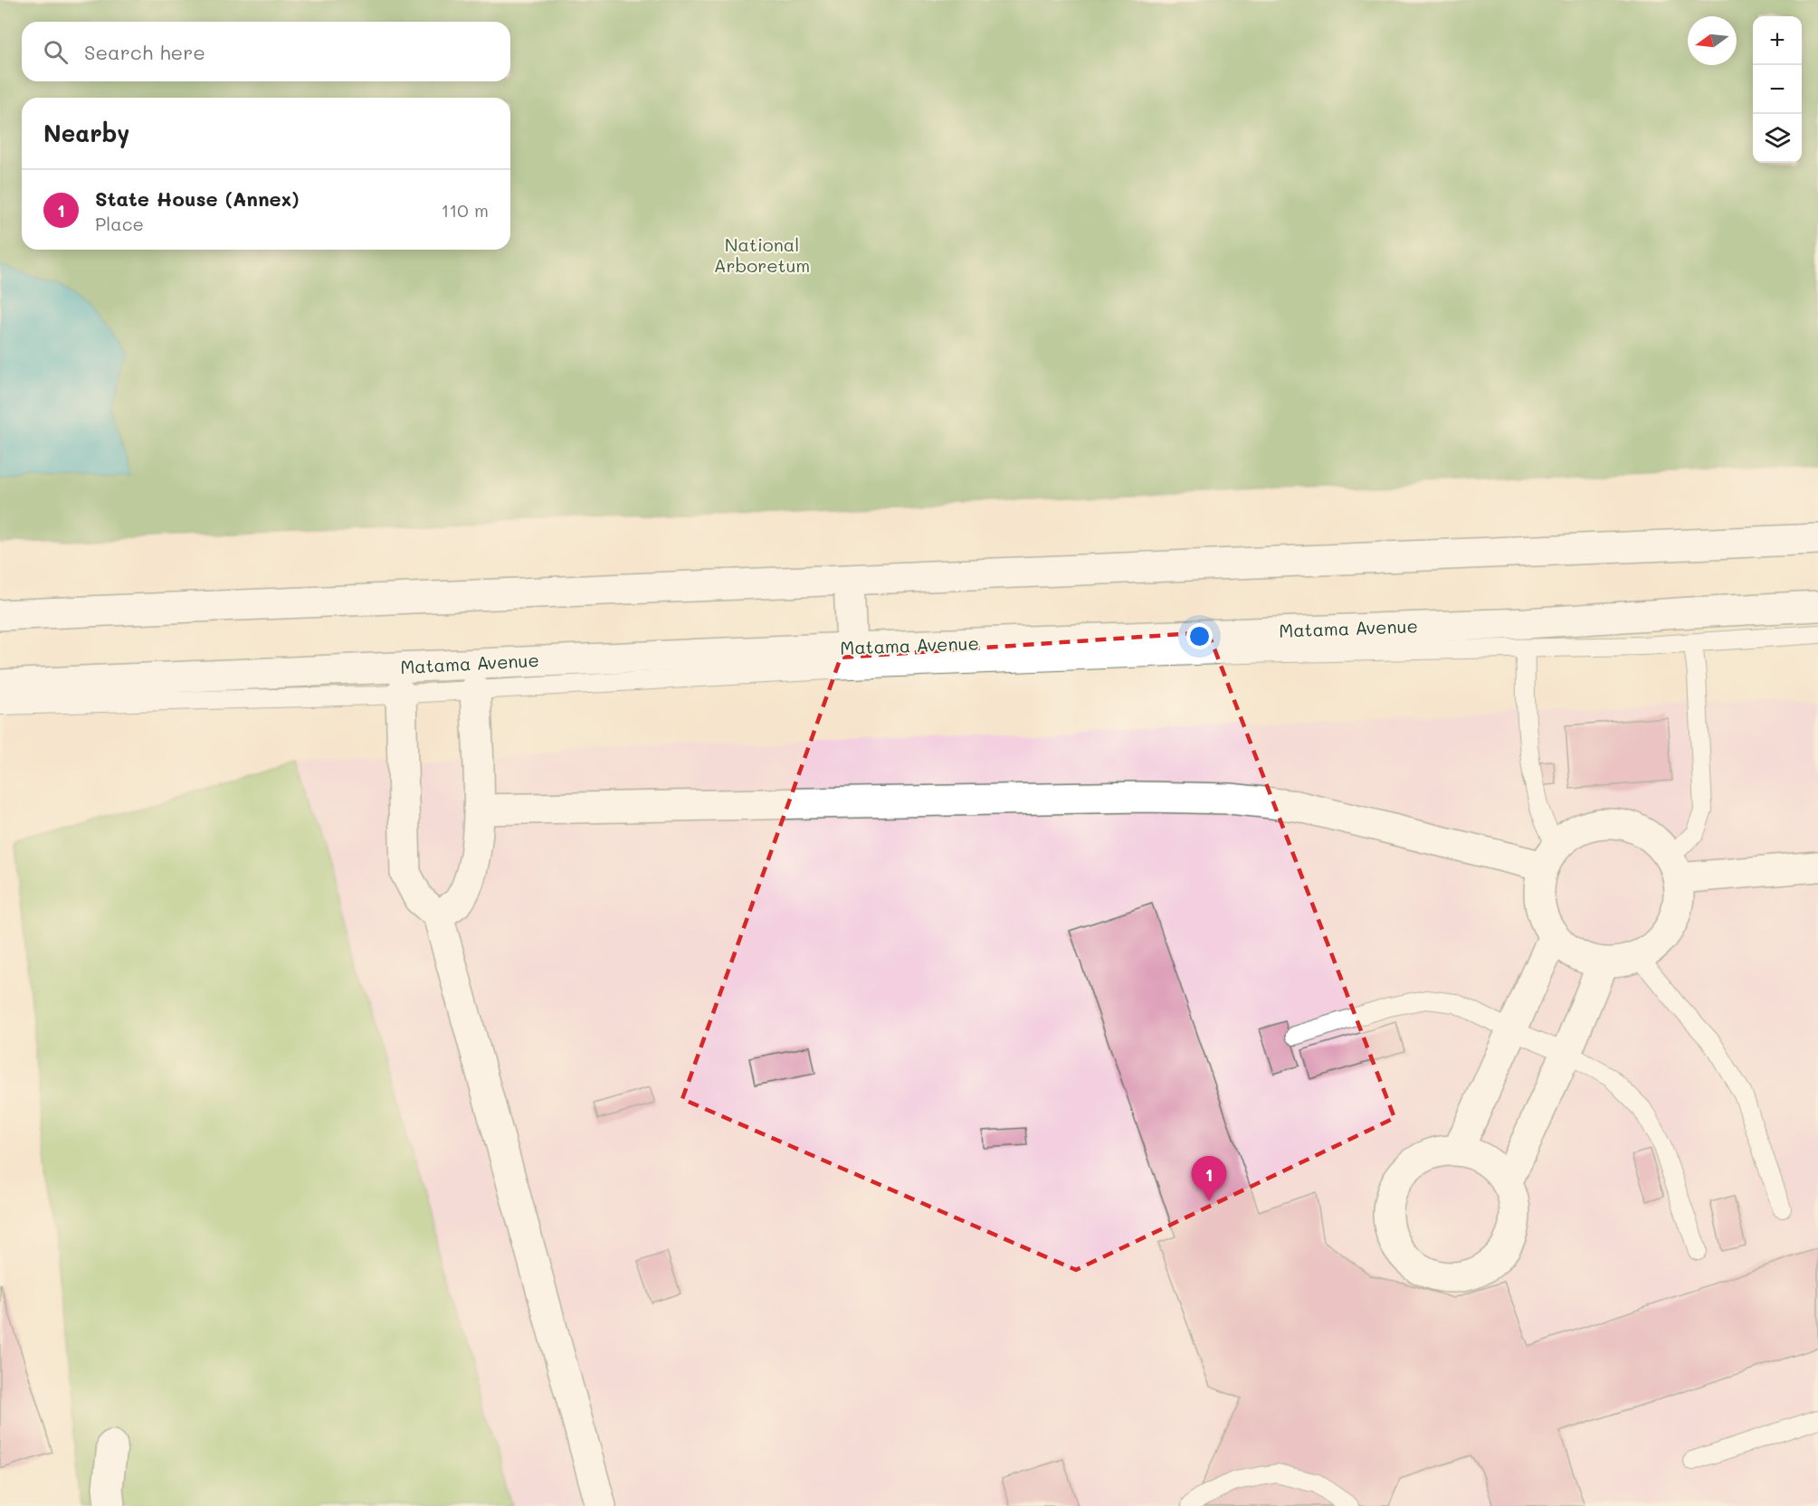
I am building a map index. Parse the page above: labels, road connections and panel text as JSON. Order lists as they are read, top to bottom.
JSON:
{
  "streets": {
    "main road": ["Matama Avenue"]
  },
  "parks": ["National Arboretum"],
  "north": "left",
  "page": {
    "map_buttons": ["+", "−"],
    "search": "Search here",
    "heading": "Nearby",
    "list": [
      {
        "mark": "1",
        "name": "State House (Annex)",
        "note": "Place",
        "value": "110 m"
      }
    ],
    "pins": "1"
  }
}
